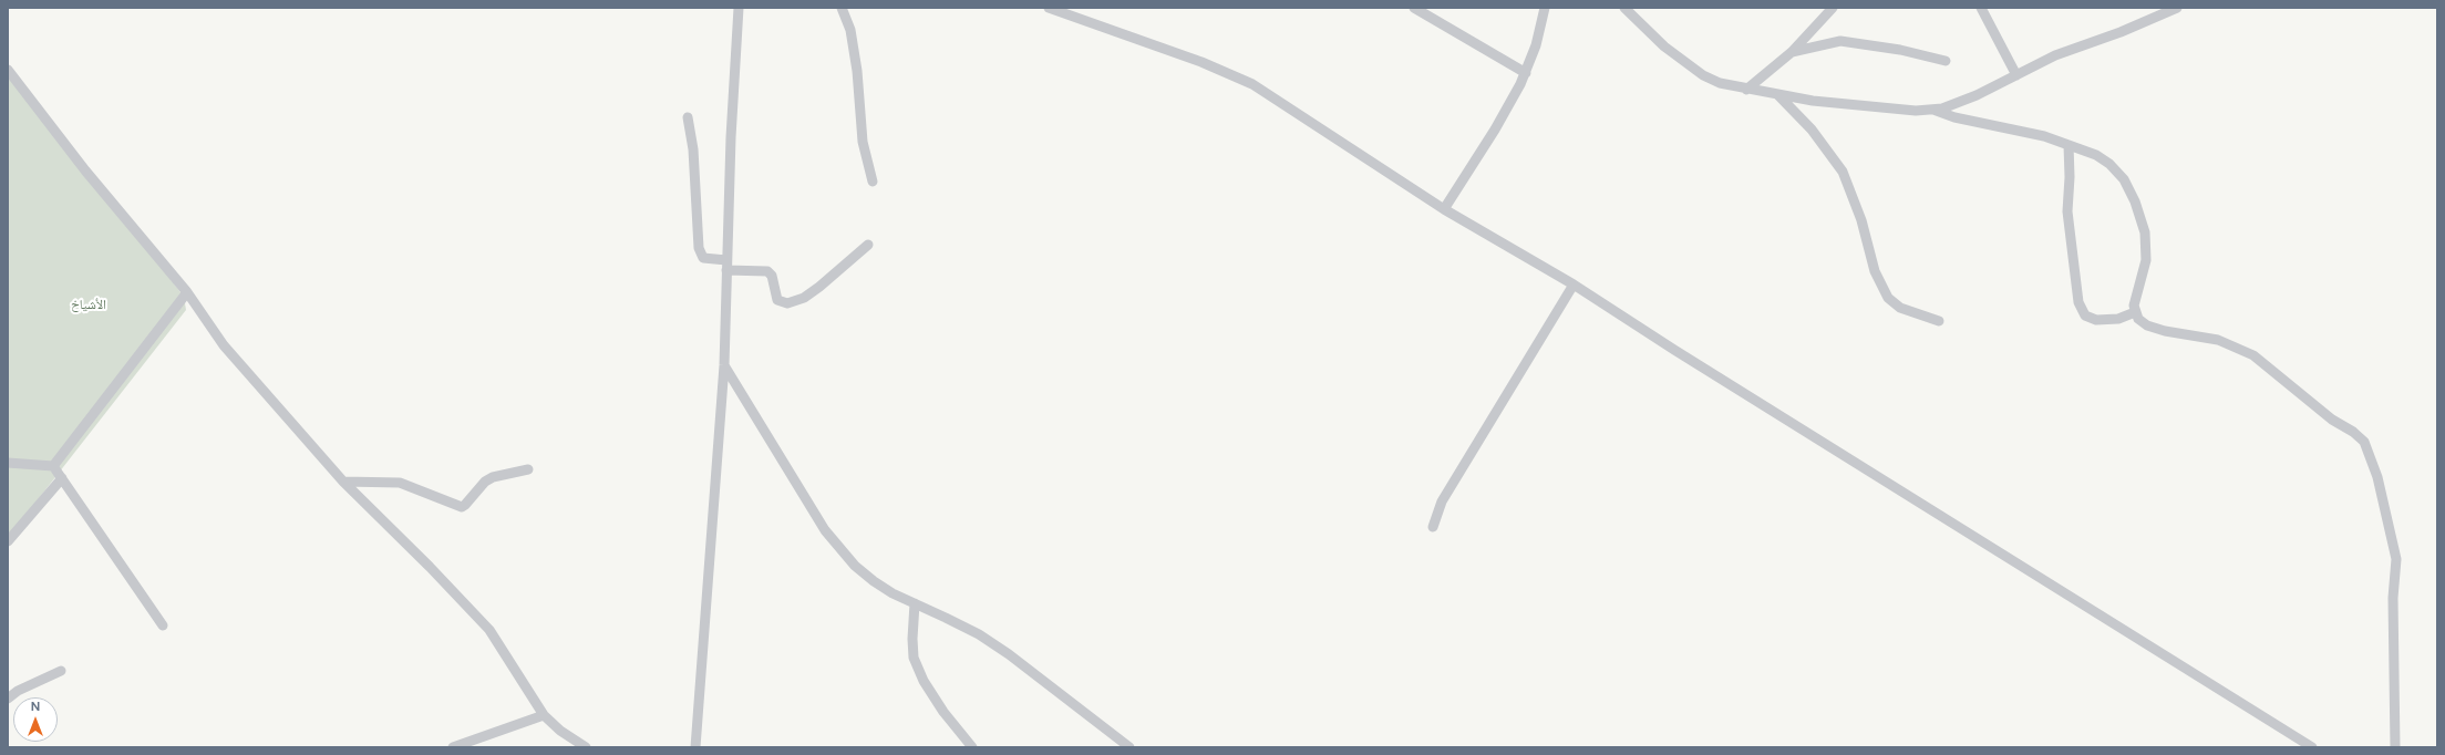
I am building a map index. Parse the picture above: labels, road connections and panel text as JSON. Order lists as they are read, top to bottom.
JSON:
{
  "parks": ["الأشياخ"],
  "north": "top"
}
